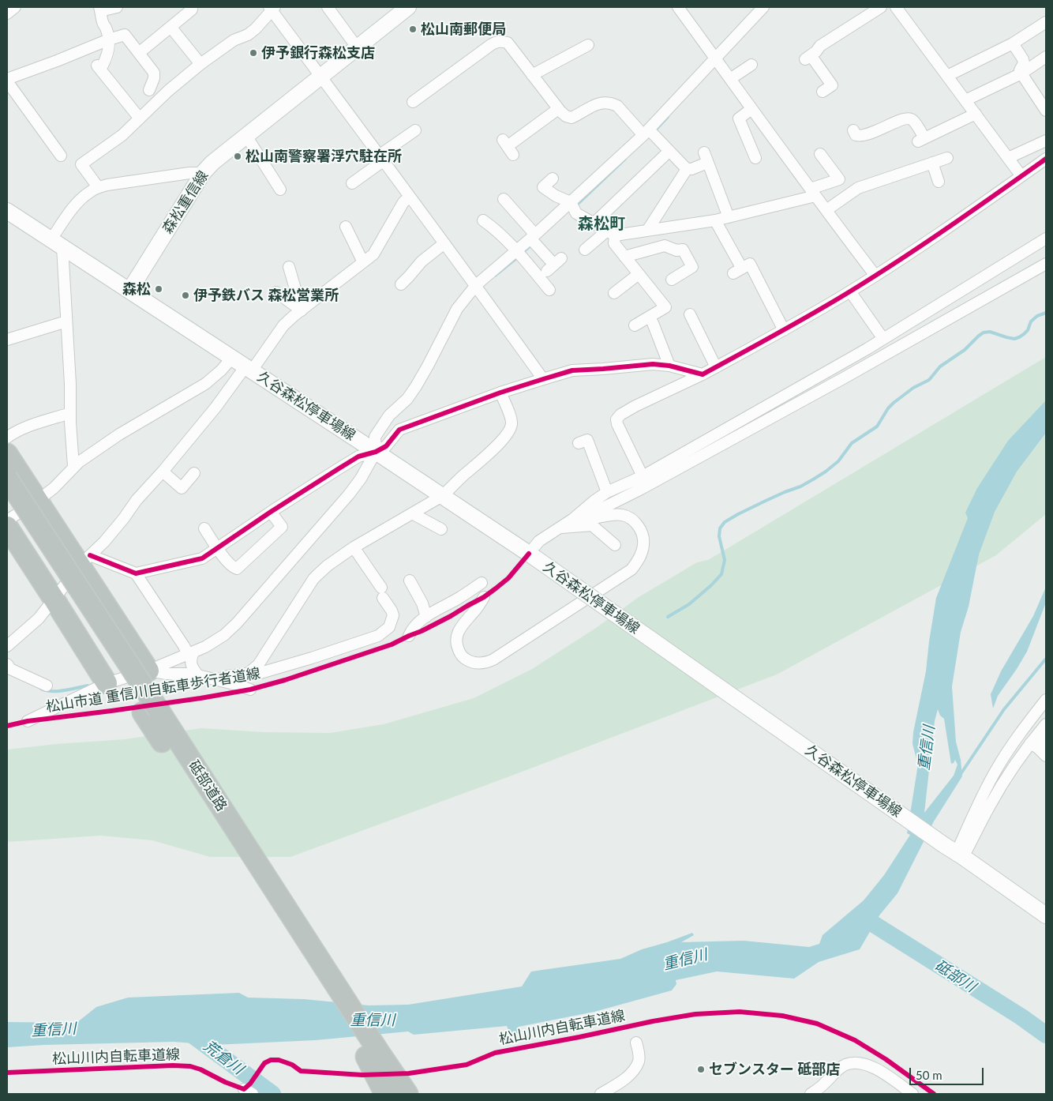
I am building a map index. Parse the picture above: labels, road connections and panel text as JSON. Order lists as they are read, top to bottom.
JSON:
{
  "streets": {
    "highway": ["砥部道路"],
    "main road": ["森松重信線", "久谷森松停車場線"],
    "cycle path": ["松山市道 重信川自転車歩行者道線", "松山川内自転車道線"]
  },
  "crossings": [
    ["森松重信線", "久谷森松停車場線"]
  ],
  "districts": ["森松町"],
  "water": ["重信川", "砥部川", "荒倉川"],
  "places": [
    "松山南郵便局",
    "伊予銀行森松支店",
    "松山南警察署浮穴駐在所",
    "森松",
    "伊予鉄バス 森松営業所",
    "セブンスター 砥部店"
  ],
  "scale_bar": "50 m"
}
